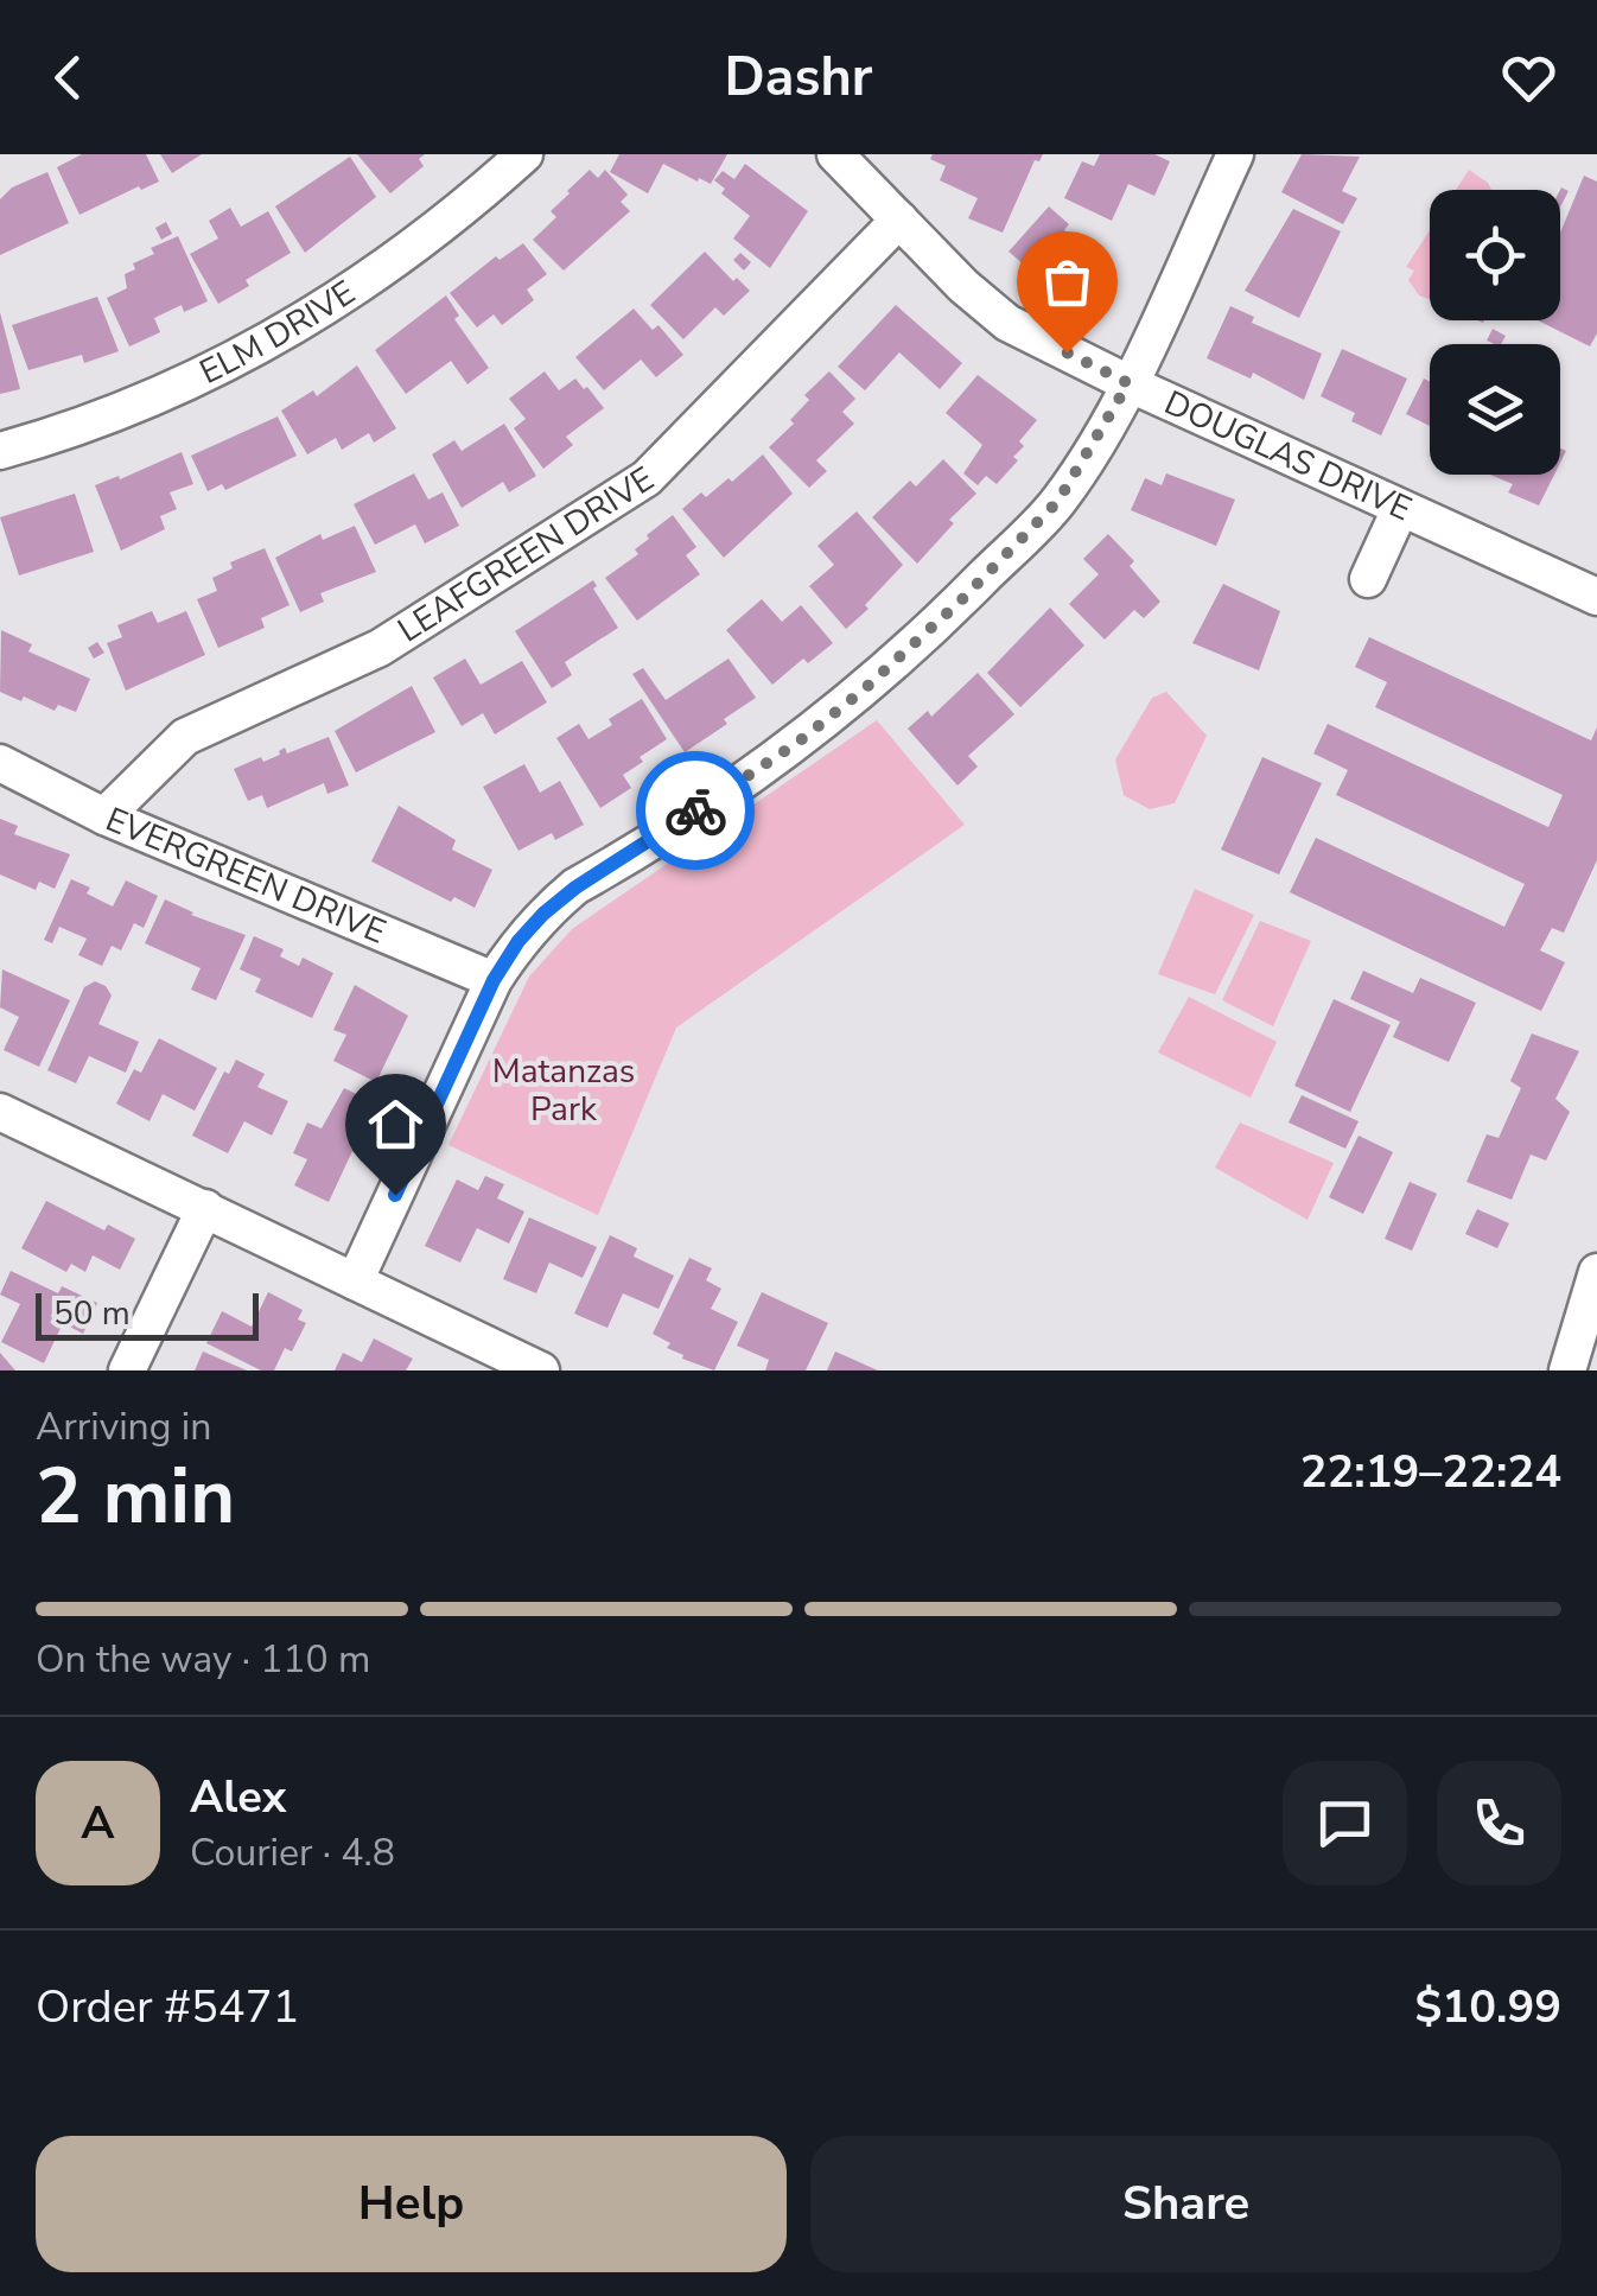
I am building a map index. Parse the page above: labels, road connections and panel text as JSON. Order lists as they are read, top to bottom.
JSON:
{
  "streets": {
    "street": [
      "ELM DRIVE",
      "DOUGLAS DRIVE",
      "LEAFGREEN DRIVE",
      "EVERGREEN DRIVE"
    ]
  },
  "crossings": [
    ["DOUGLAS DRIVE", "LEAFGREEN DRIVE"],
    ["LEAFGREEN DRIVE", "EVERGREEN DRIVE"]
  ],
  "parks": ["Matanzas Park"],
  "scale_bar": "50 m",
  "page": {
    "header": "Dashr",
    "scale": "50 m",
    "heading": ["2 min", "Arriving in", "22:19–22:24"],
    "panel": [
      "Alex",
      "Courier · 4.8",
      "Order #5471",
      "$10.99"
    ],
    "bar": "On the way · 110 m",
    "round": "A",
    "buttons": ["Help", "Share"]
  }
}
